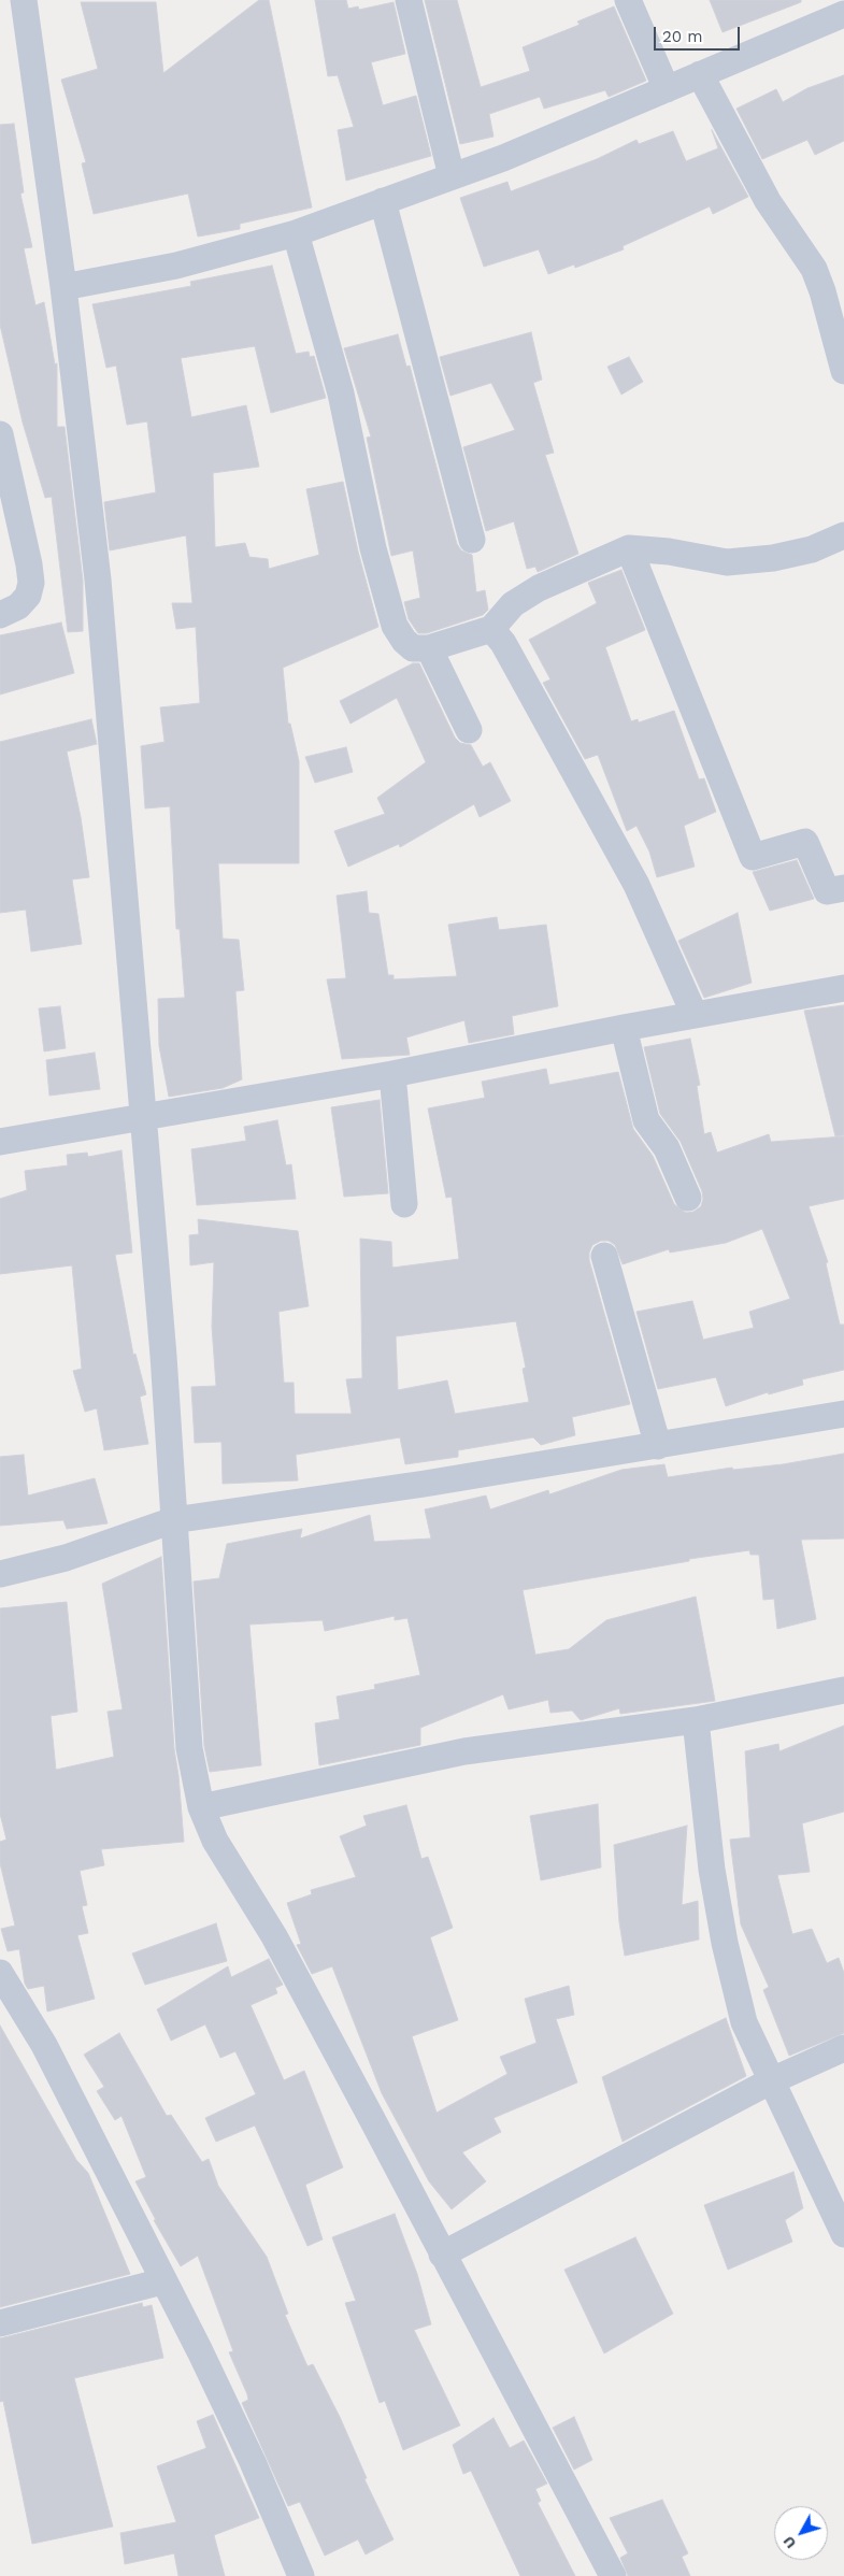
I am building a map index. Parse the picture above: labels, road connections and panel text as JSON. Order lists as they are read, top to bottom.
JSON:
{
  "scale_bar": "20 m",
  "north": "bottom left"
}
